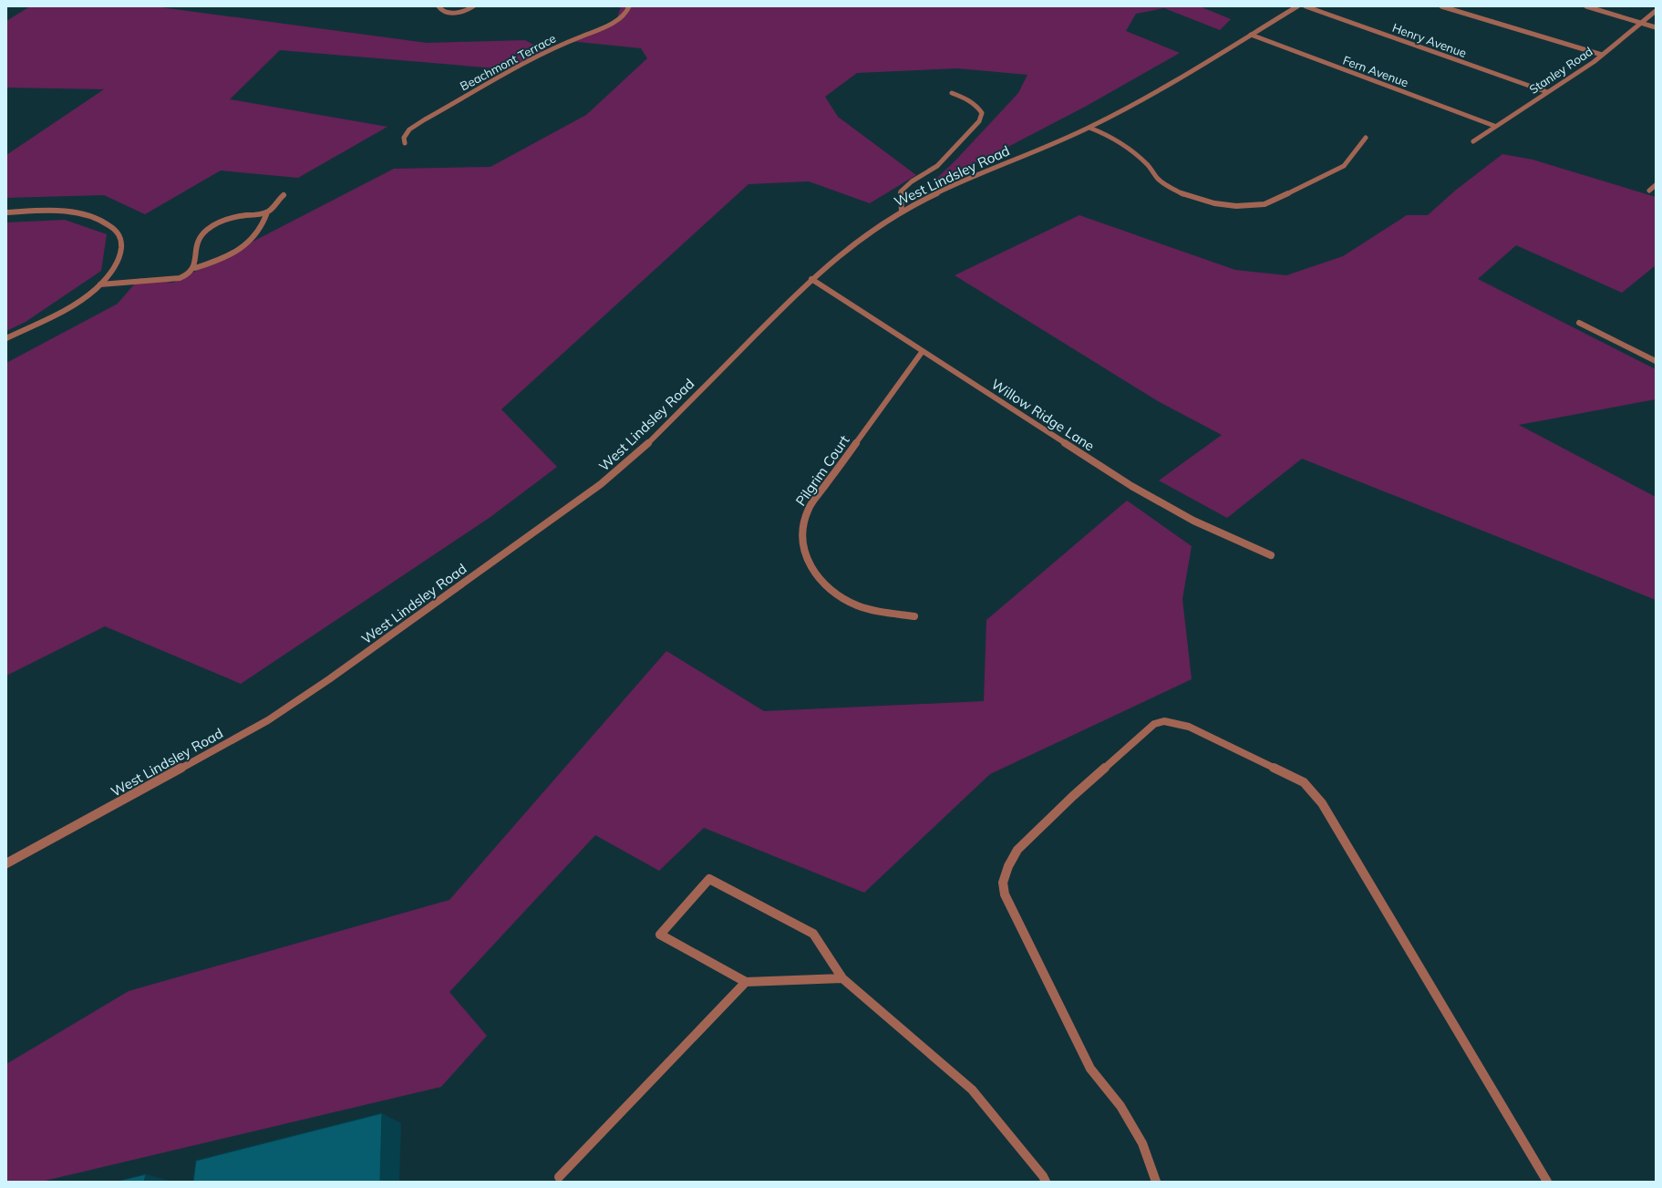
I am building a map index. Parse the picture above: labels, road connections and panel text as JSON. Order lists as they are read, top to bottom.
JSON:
{
  "streets": {
    "street": [
      "Henry Avenue",
      "Beachmont Terrace",
      "Stanley Road",
      "Fern Avenue",
      "West Lindsley Road",
      "Willow Ridge Lane",
      "Pilgrim Court"
    ]
  },
  "crossings": [
    ["Henry Avenue", "Stanley Road"],
    ["Stanley Road", "Fern Avenue"],
    ["Fern Avenue", "West Lindsley Road"],
    ["West Lindsley Road", "Willow Ridge Lane"],
    ["Willow Ridge Lane", "Pilgrim Court"]
  ]
}
